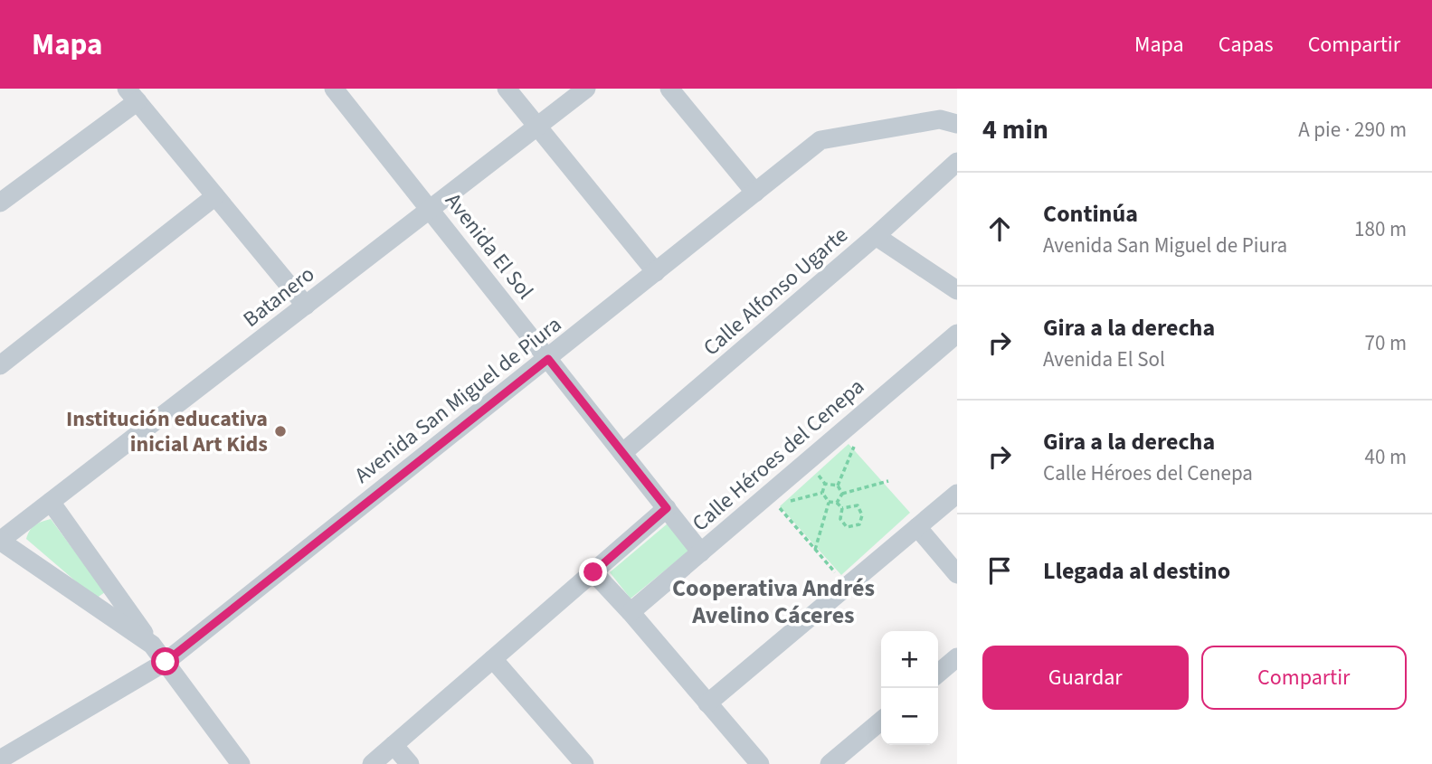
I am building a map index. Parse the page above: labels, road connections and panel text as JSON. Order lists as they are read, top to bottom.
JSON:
{
  "streets": {
    "street": [
      "Avenida El Sol",
      "Calle Alfonso Ugarte",
      "Batanero",
      "Avenida San Miguel de Piura",
      "Calle Héroes del Cenepa"
    ]
  },
  "crossings": [
    ["Avenida El Sol", "Calle Alfonso Ugarte"],
    ["Avenida El Sol", "Batanero"],
    ["Avenida El Sol", "Avenida San Miguel de Piura"],
    ["Avenida El Sol", "Calle Héroes del Cenepa"]
  ],
  "districts": ["Cooperativa Andrés Avelino Cáceres"],
  "places": ["Institución educativa inicial Art Kids"],
  "page": {
    "header": "Mapa",
    "nav": ["Mapa", "Capas", "Compartir"],
    "heading": ["4 min", "A pie · 290 m"],
    "list": [
      ["Continúa", "Avenida San Miguel de Piura", "180 m"],
      ["Gira a la derecha", "Avenida El Sol", "70 m"],
      ["Gira a la derecha", "Calle Héroes del Cenepa", "40 m"],
      "Llegada al destino"
    ],
    "buttons": ["Guardar", "Compartir"],
    "map_buttons": ["+", "−"]
  }
}
